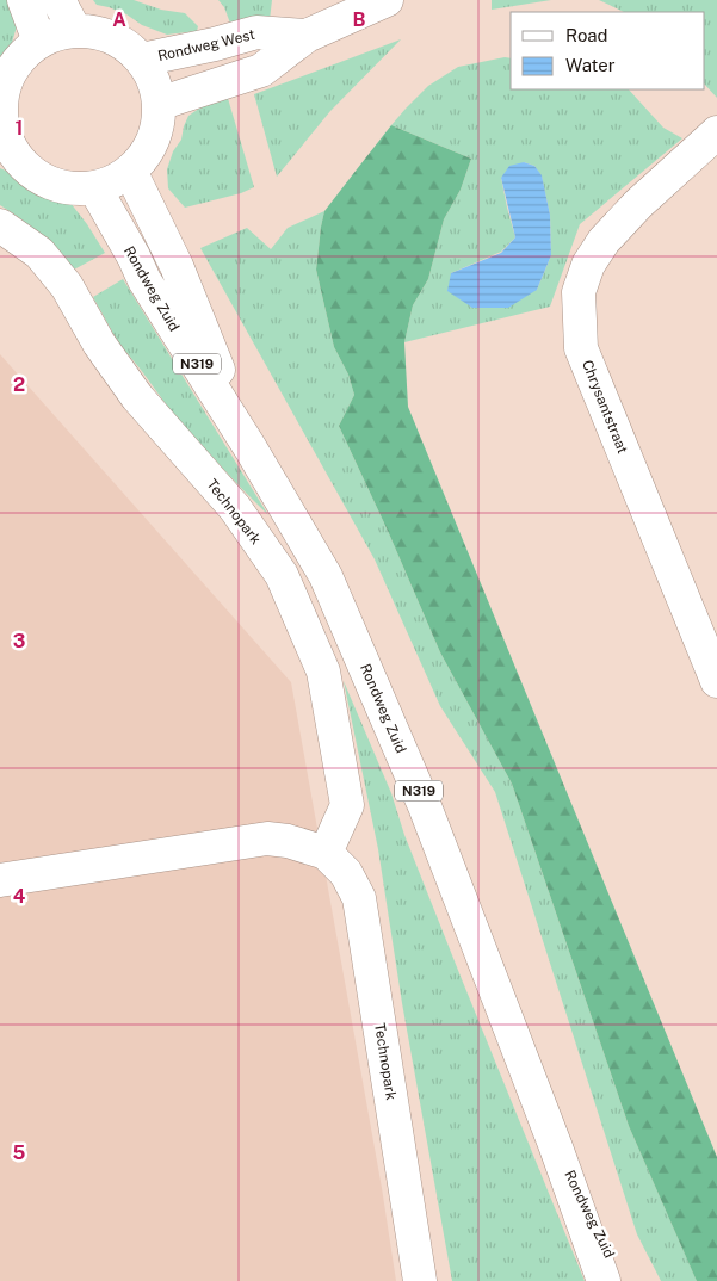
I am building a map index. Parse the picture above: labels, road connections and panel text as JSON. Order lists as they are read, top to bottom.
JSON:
{
  "streets": {
    "main road": [
      "Rondweg West",
      "Rondweg Zuid",
      "N319",
      "Chrysantstraat",
      "Technopark"
    ]
  },
  "crossings": [
    ["Rondweg West", "Rondweg Zuid"]
  ],
  "legend": ["Road", "Water"],
  "grid": {
    "columns": ["A", "B"],
    "rows": [
      "1",
      "2",
      "3",
      "4",
      "5"
    ]
  }
}
